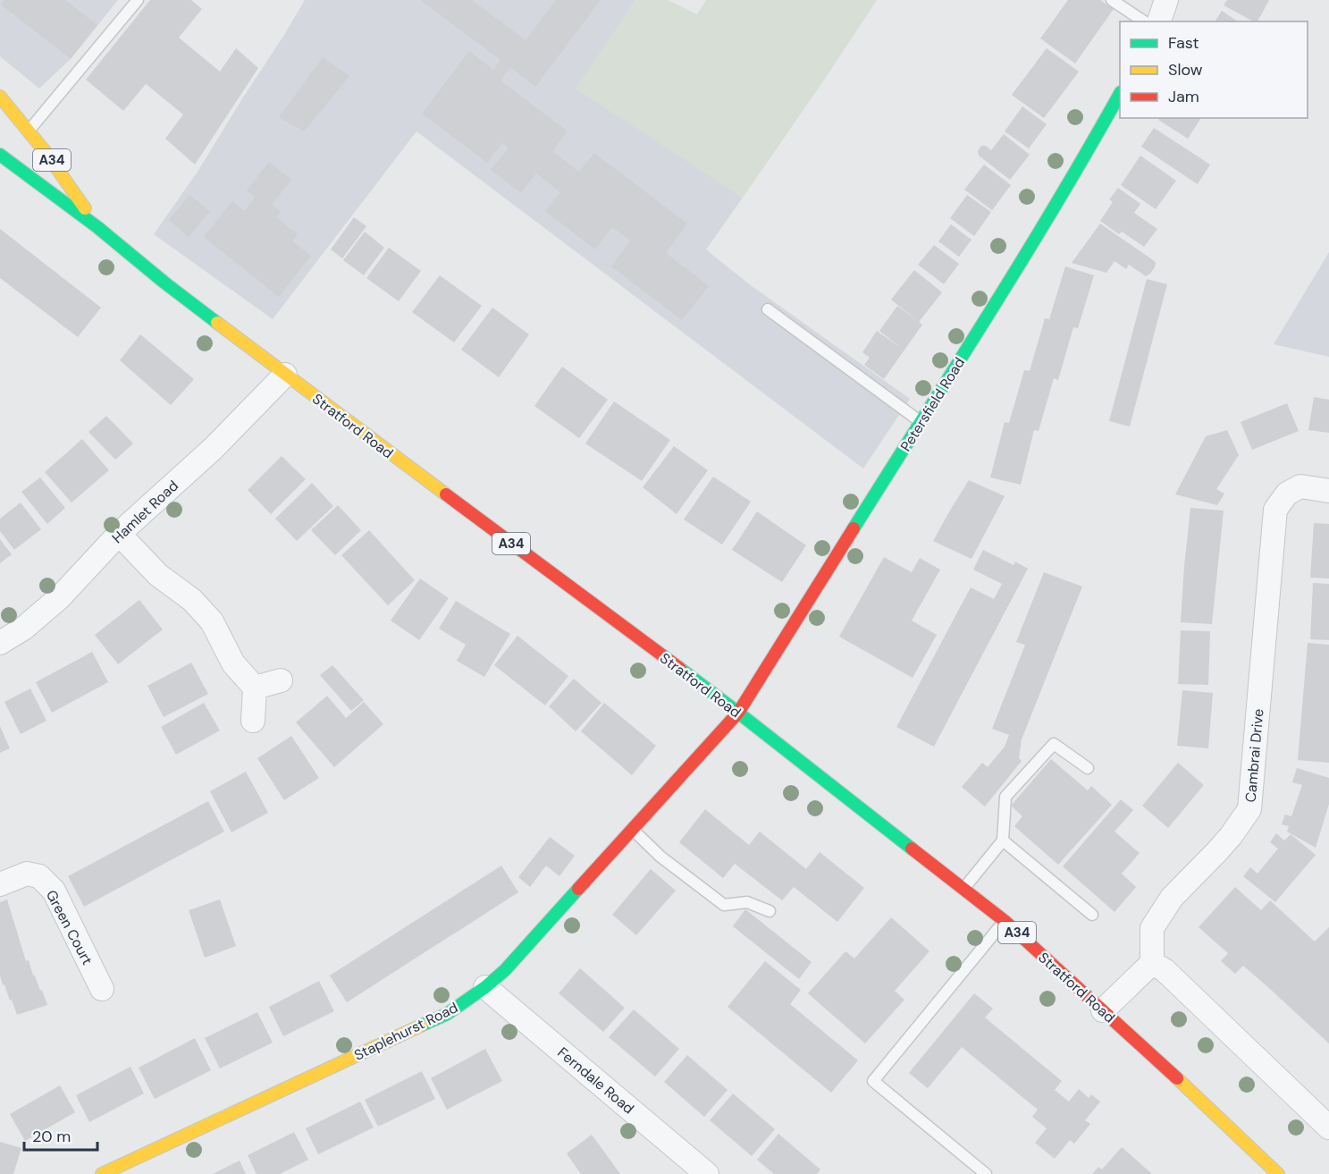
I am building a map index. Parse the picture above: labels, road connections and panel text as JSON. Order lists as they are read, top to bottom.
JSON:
{
  "streets": {
    "main road": [
      "A34",
      "Petersfield Road",
      "Stratford Road",
      "Staplehurst Road"
    ],
    "street": [
      "Hamlet Road",
      "Cambrai Drive",
      "Green Court",
      "Ferndale Road"
    ]
  },
  "crossings": [
    ["Petersfield Road", "Stratford Road"],
    ["Petersfield Road", "Staplehurst Road"],
    ["Stratford Road", "Hamlet Road"],
    ["Stratford Road", "Staplehurst Road"],
    ["Staplehurst Road", "Ferndale Road"]
  ],
  "legend": ["Fast", "Slow", "Jam"],
  "scale_bar": "20 m"
}
